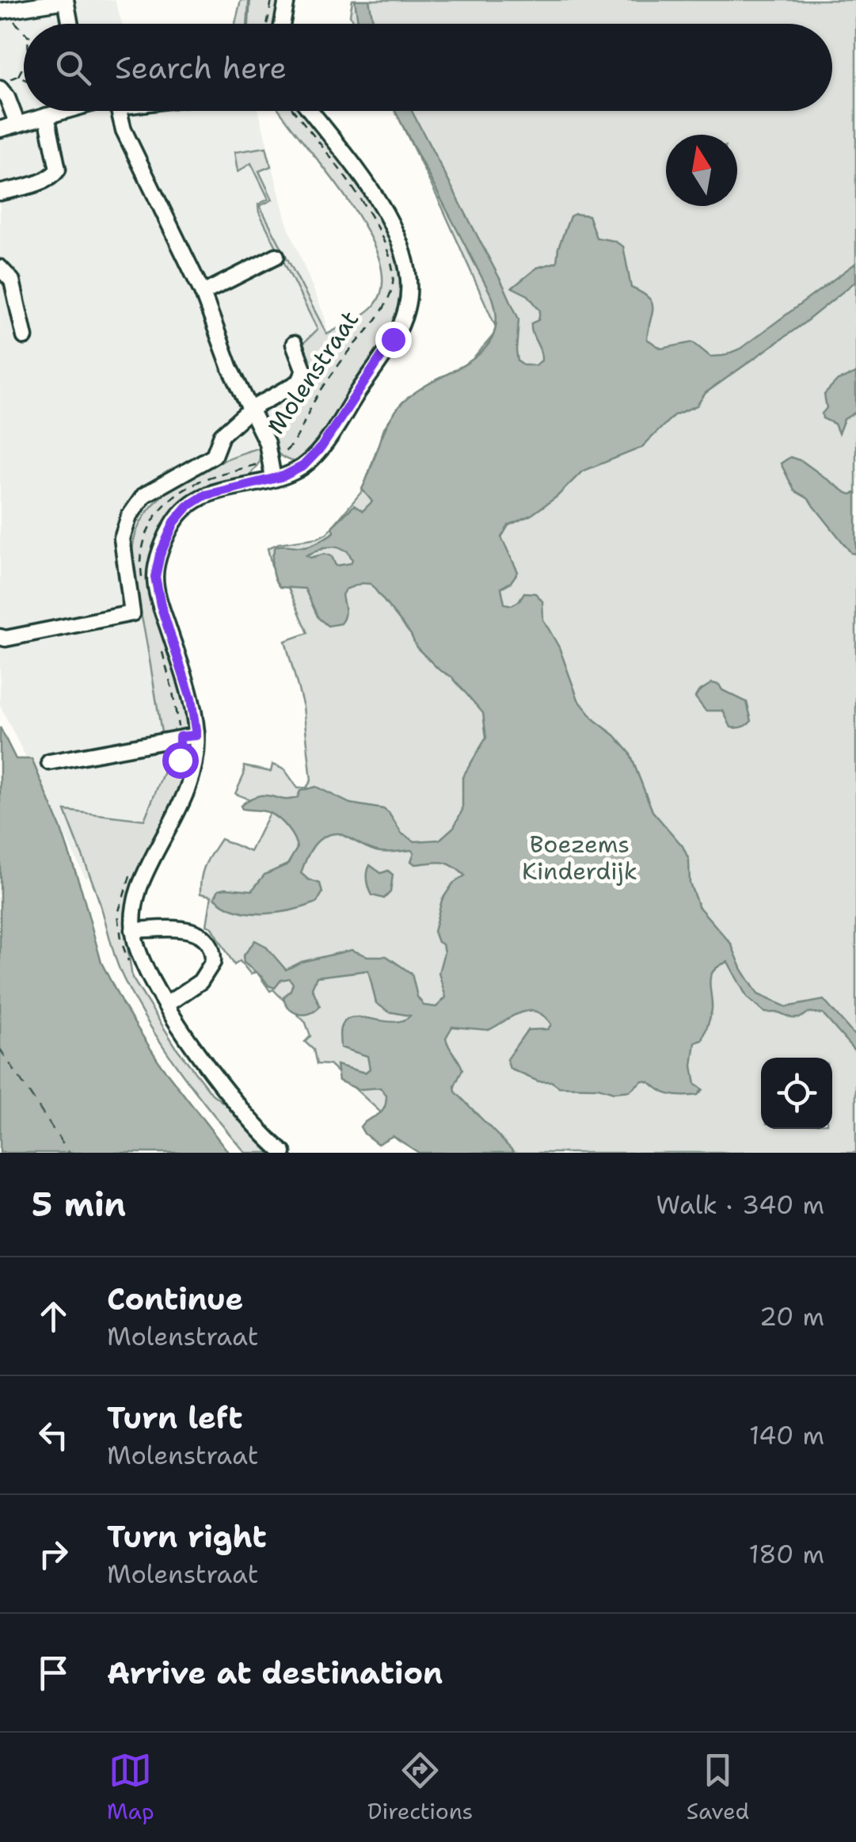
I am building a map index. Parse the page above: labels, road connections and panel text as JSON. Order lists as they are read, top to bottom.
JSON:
{
  "streets": {
    "street": ["Molenstraat"]
  },
  "parks": ["Boezems Kinderdijk"],
  "north": "top",
  "page": {
    "search": "Search here",
    "heading": ["5 min", "Walk · 340 m"],
    "list": [
      ["Continue", "Molenstraat", "20 m"],
      ["Turn left", "Molenstraat", "140 m"],
      ["Turn right", "Molenstraat", "180 m"],
      "Arrive at destination"
    ],
    "nav": ["Map", "Directions", "Saved"]
  }
}
